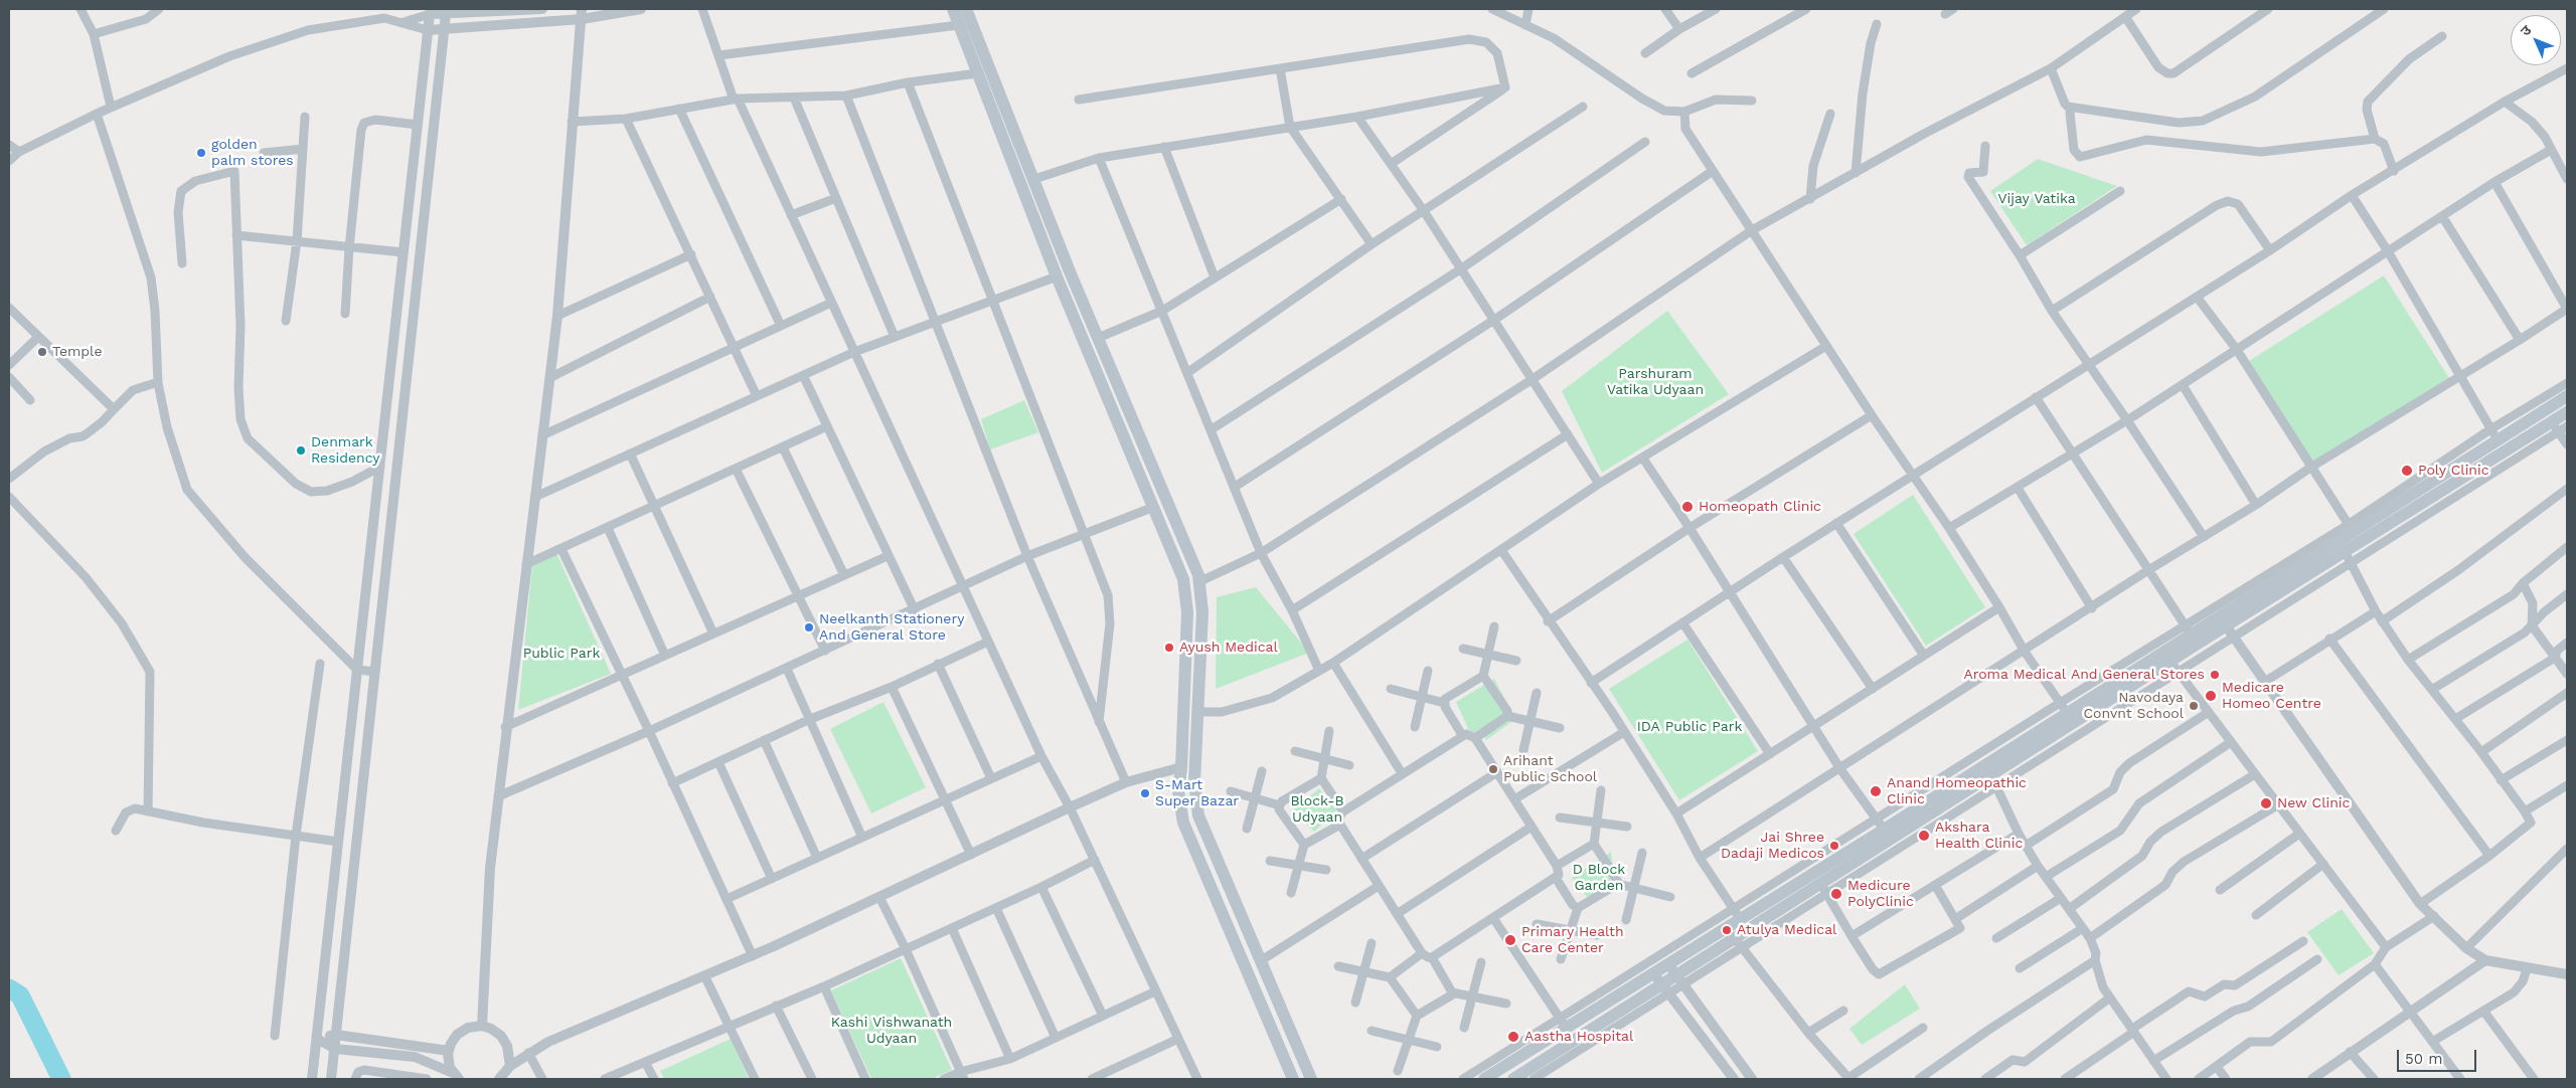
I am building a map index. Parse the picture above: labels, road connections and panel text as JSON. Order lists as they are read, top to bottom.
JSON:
{
  "parks": [
    "Vijay Vatika",
    "Parshuram Vatika Udyaan",
    "Public Park",
    "IDA Public Park",
    "Block-B Udyaan",
    "D Block Garden",
    "Kashi Vishwanath Udyaan"
  ],
  "places": [
    "golden palm stores",
    "Temple",
    "Denmark Residency",
    "Poly Clinic",
    "Homeopath Clinic",
    "Neelkanth Stationery And General Store",
    "Ayush Medical",
    "Aroma Medical And General Stores",
    "Medicare Homeo Centre",
    "Navodaya Convnt School",
    "Arihant Public School",
    "Anand Homeopathic Clinic",
    "S-Mart Super Bazar",
    "New Clinic",
    "Akshara Health Clinic",
    "Jai Shree Dadaji Medicos",
    "Medicure PolyClinic",
    "Atulya Medical",
    "Primary Health Care Center",
    "Aastha Hospital"
  ],
  "scale_bar": "50 m",
  "north": "top left"
}
